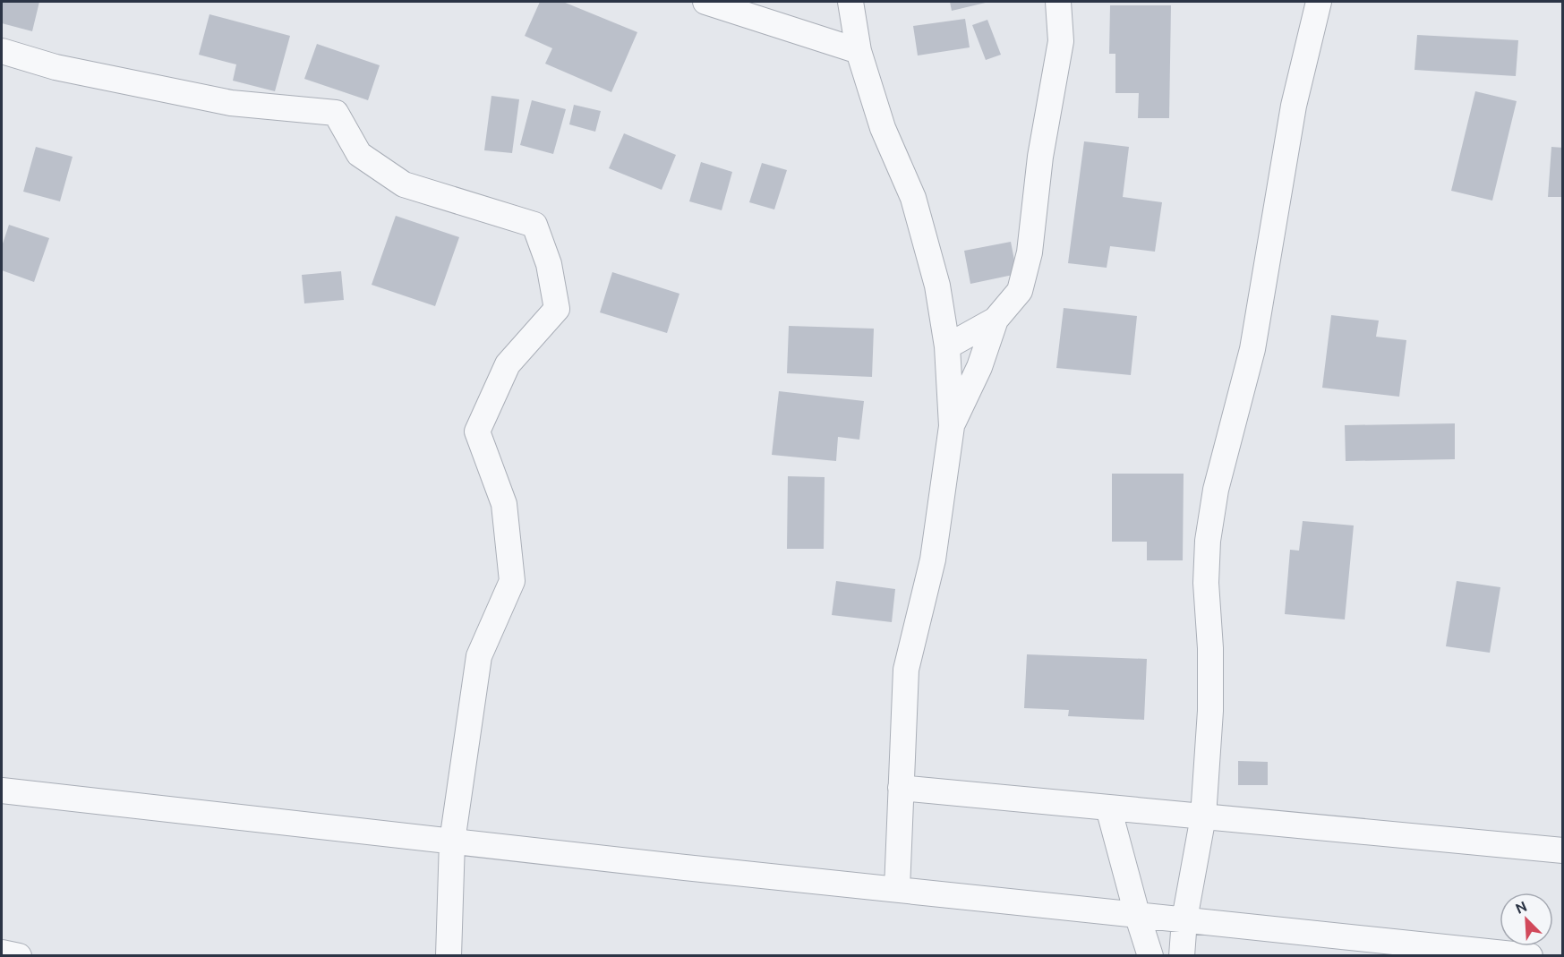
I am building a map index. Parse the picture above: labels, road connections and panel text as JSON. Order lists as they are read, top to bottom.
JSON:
{
  "north": "top left"
}
